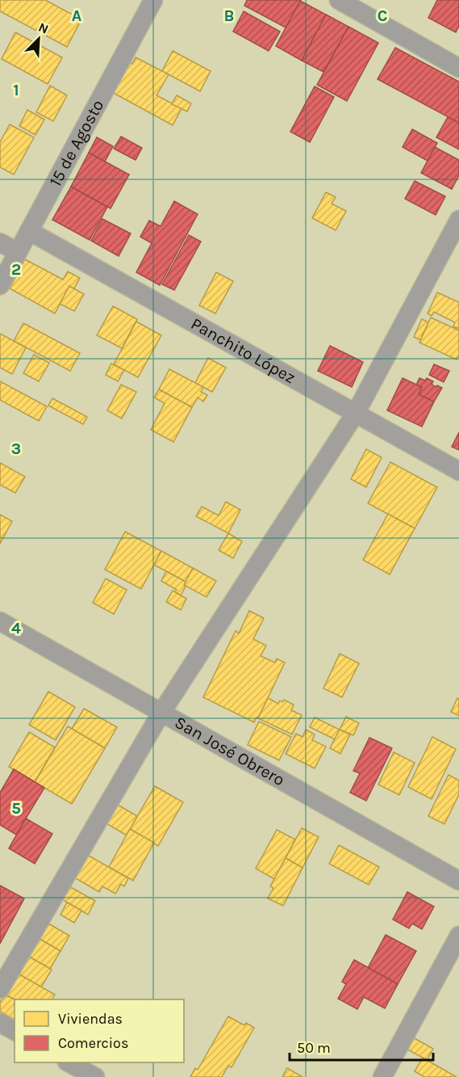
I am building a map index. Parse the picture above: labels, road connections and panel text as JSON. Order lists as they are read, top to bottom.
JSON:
{
  "streets": {
    "street": ["15 de Agosto", "Panchito López", "San José Obrero"]
  },
  "crossings": [
    ["15 de Agosto", "Panchito López"]
  ],
  "legend": ["Viviendas", "Comercios"],
  "scale_bar": "50 m",
  "north": "top right",
  "grid": {
    "columns": ["A", "B", "C"],
    "rows": [
      "1",
      "2",
      "3",
      "4",
      "5"
    ]
  }
}
